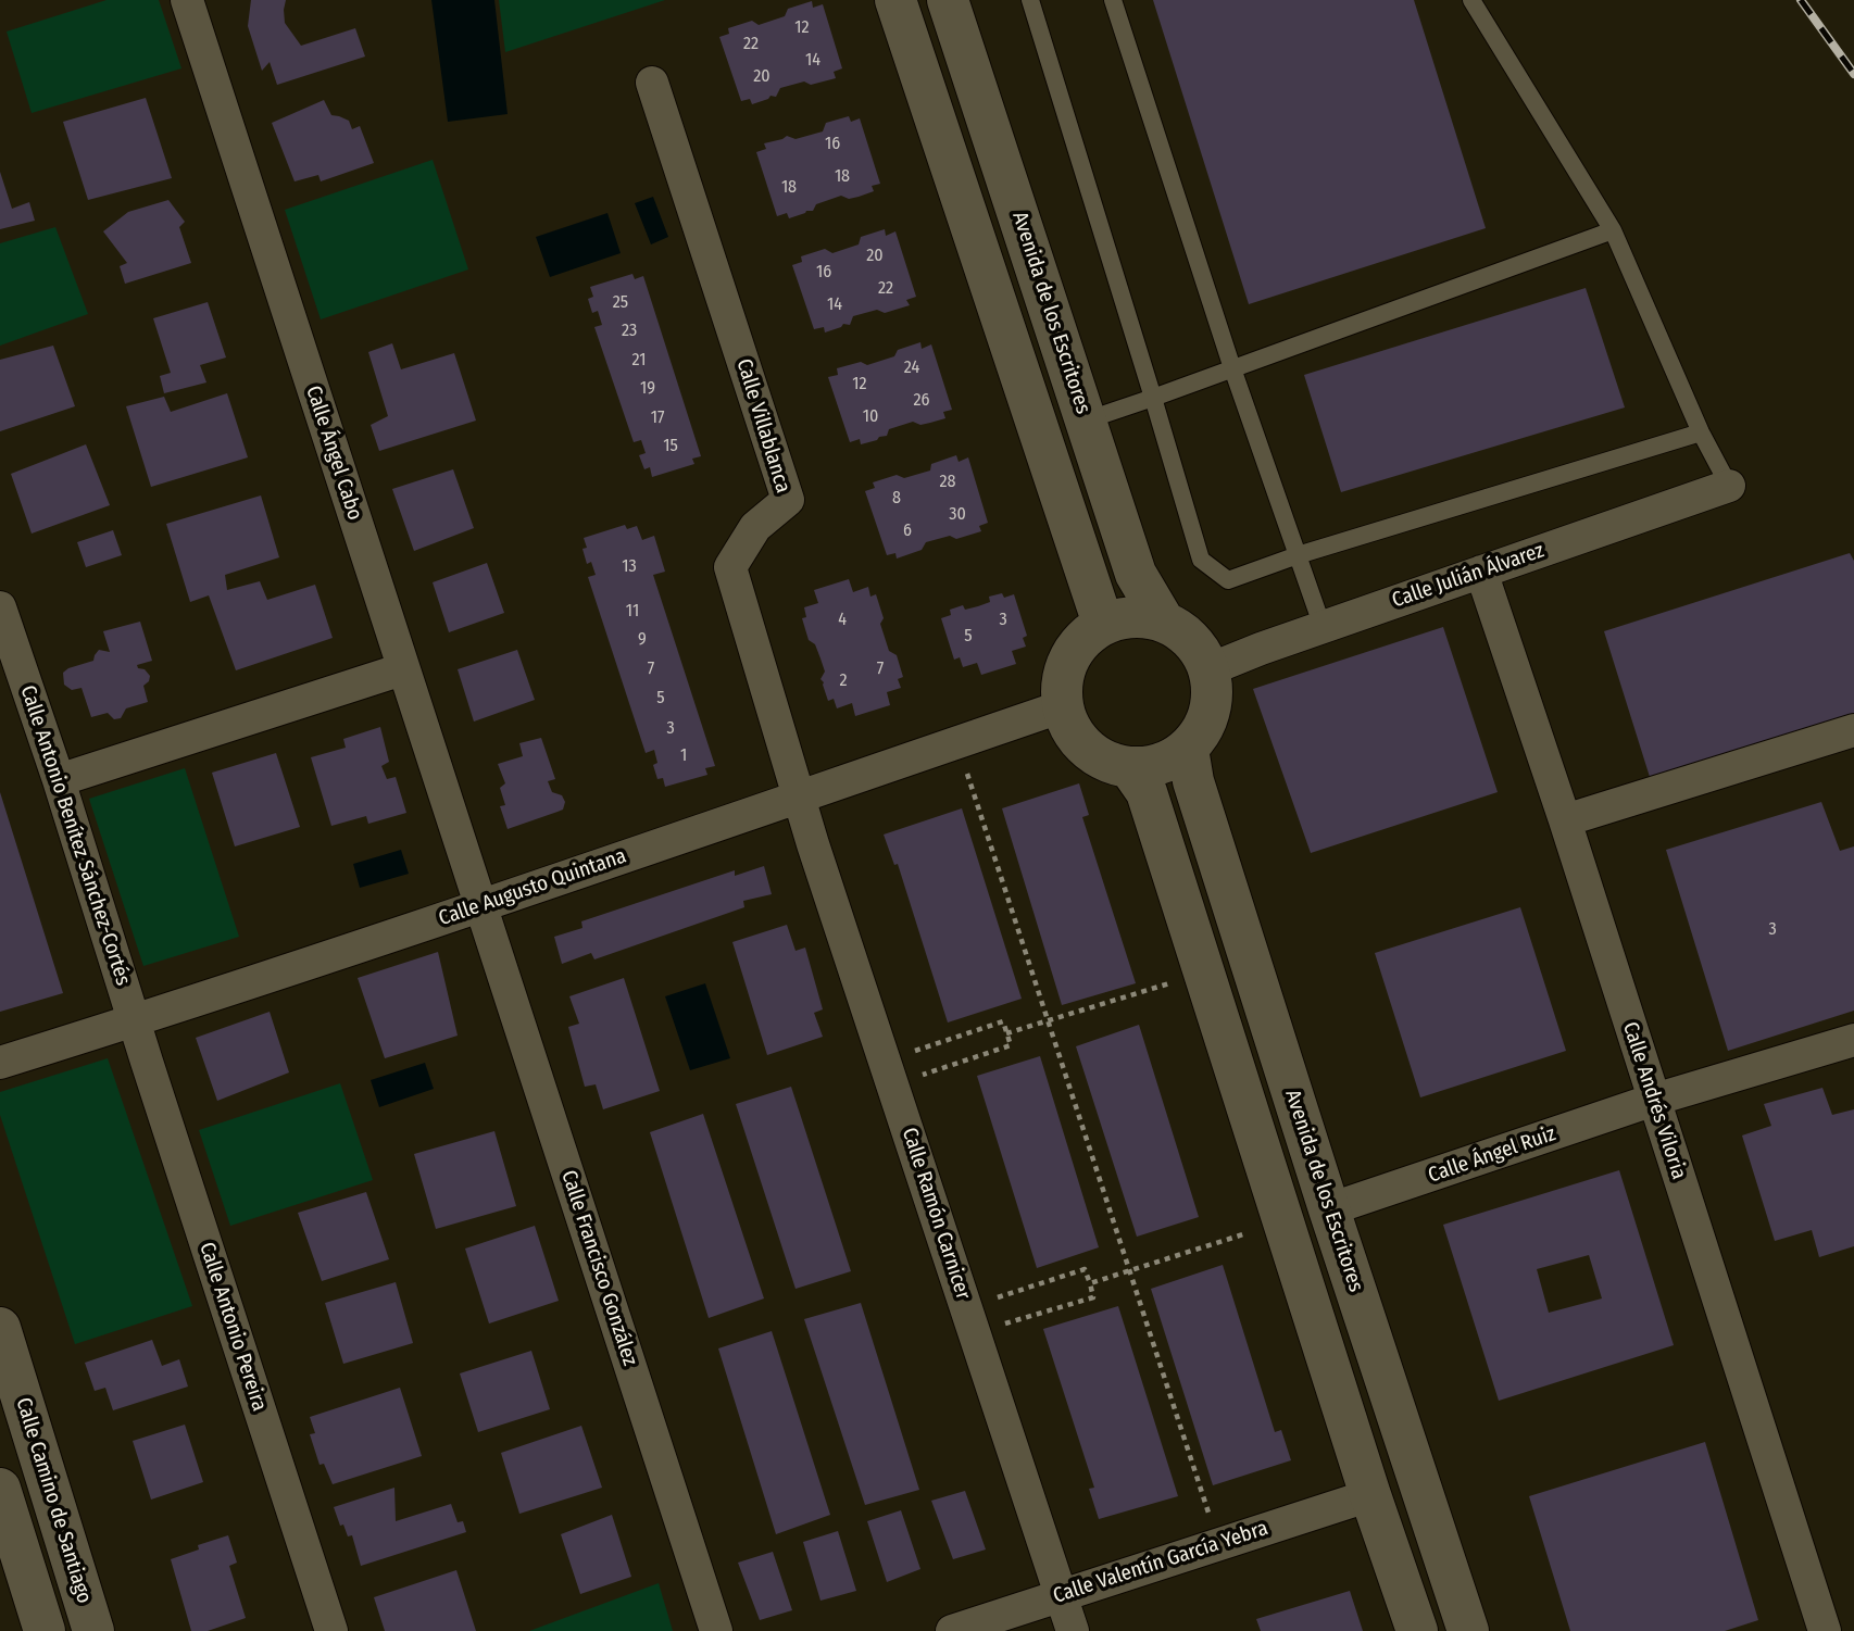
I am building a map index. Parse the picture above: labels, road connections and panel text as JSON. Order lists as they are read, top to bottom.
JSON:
{
  "streets": {
    "street": [
      "Avenida de los Escritores",
      "Calle Villablanca",
      "Calle Ángel Cabo",
      "Calle Julián Álvarez",
      "Calle Antonio Benítez Sánchez-Cortés",
      "Calle Augusto Quintana",
      "Calle Andrés Viloria",
      "Calle Ángel Ruiz",
      "Calle Ramón Carnicer",
      "Calle Francisco González",
      "Calle Antonio Pereira",
      "Calle Camino de Santiago",
      "Calle Valentín García Yebra"
    ]
  },
  "crossings": [
    ["Avenida de los Escritores", "Calle Julián Álvarez"],
    ["Avenida de los Escritores", "Calle Augusto Quintana"],
    ["Avenida de los Escritores", "Calle Ángel Ruiz"],
    ["Calle Villablanca", "Calle Augusto Quintana"],
    ["Calle Villablanca", "Calle Ramón Carnicer"],
    ["Calle Ángel Cabo", "Calle Augusto Quintana"],
    ["Calle Ángel Cabo", "Calle Francisco González"],
    ["Calle Julián Álvarez", "Calle Augusto Quintana"],
    ["Calle Julián Álvarez", "Calle Andrés Viloria"],
    ["Calle Antonio Benítez Sánchez-Cortés", "Calle Augusto Quintana"],
    ["Calle Antonio Benítez Sánchez-Cortés", "Calle Antonio Pereira"],
    ["Calle Augusto Quintana", "Calle Ramón Carnicer"],
    ["Calle Augusto Quintana", "Calle Francisco González"],
    ["Calle Augusto Quintana", "Calle Antonio Pereira"],
    ["Calle Andrés Viloria", "Calle Ángel Ruiz"],
    ["Calle Ramón Carnicer", "Calle Valentín García Yebra"]
  ],
  "house_numbers": [
    "12",
    "22",
    "14",
    "20",
    "16",
    "18",
    "18",
    "20",
    "16",
    "22",
    "25",
    "14",
    "23",
    "21",
    "24",
    "12",
    "19",
    "26",
    "10",
    "17",
    "15",
    "28",
    "8",
    "30",
    "6",
    "13",
    "11",
    "4",
    "3",
    "5",
    "9",
    "7",
    "7",
    "2",
    "5",
    "3",
    "1",
    "3"
  ]
}
